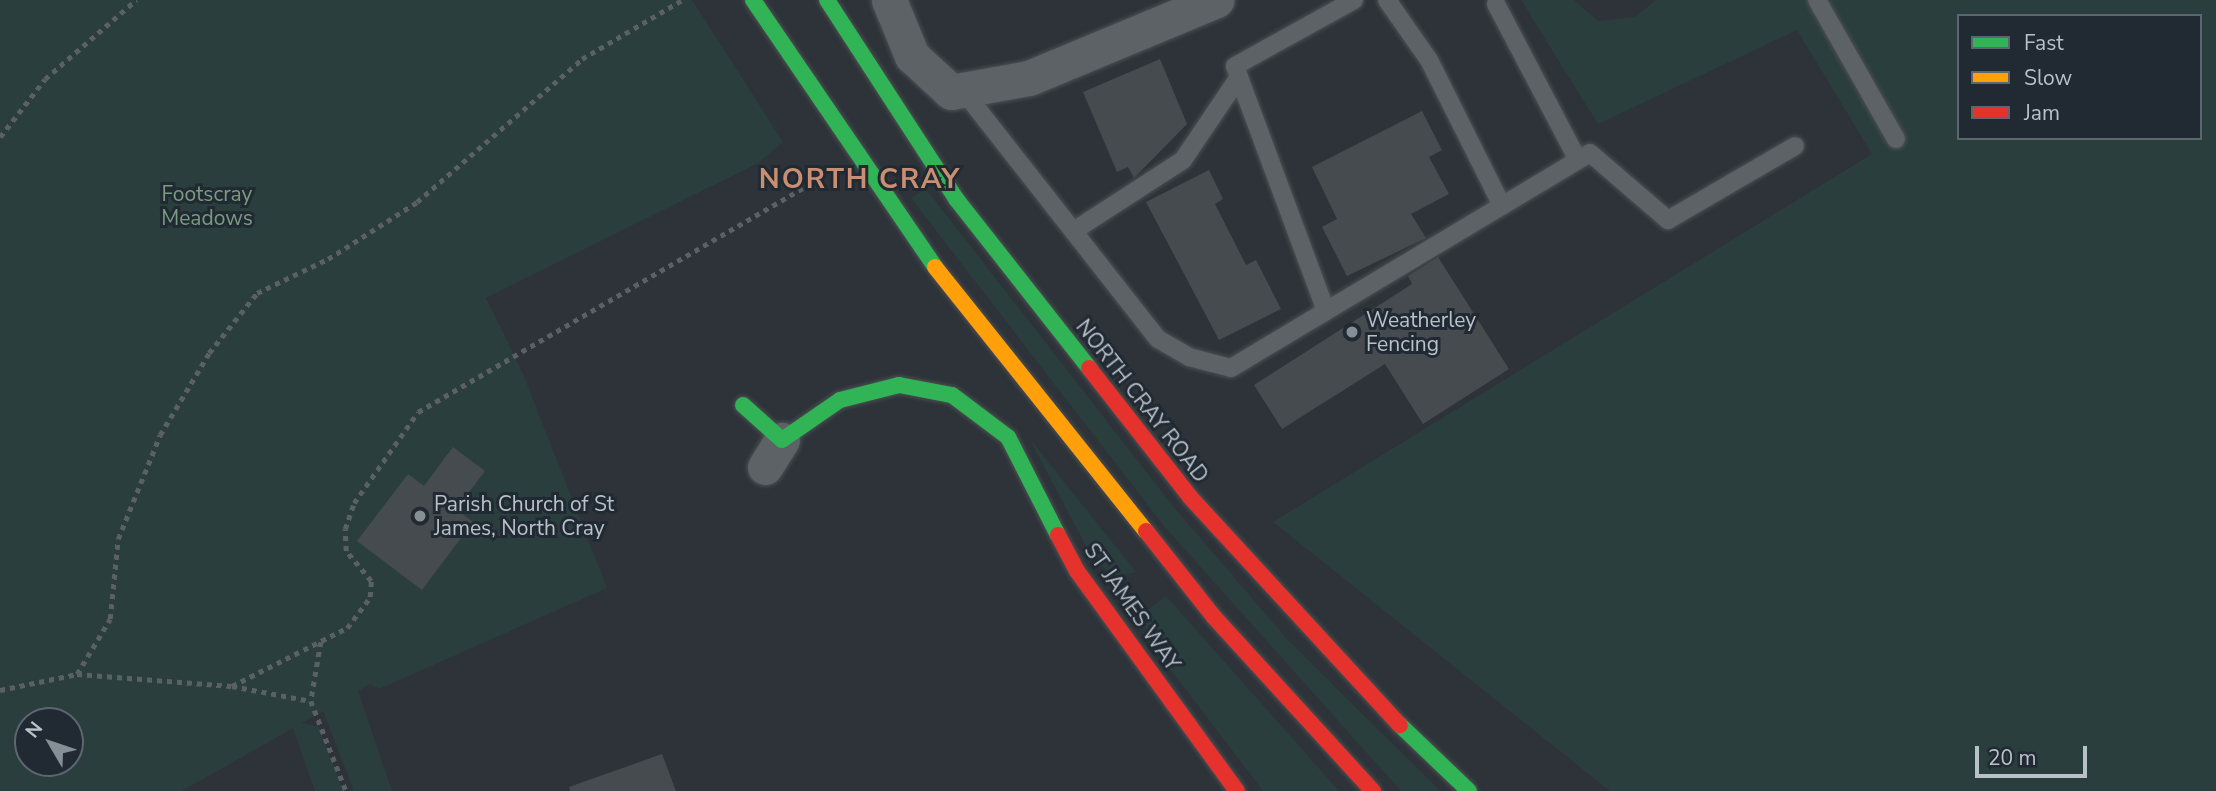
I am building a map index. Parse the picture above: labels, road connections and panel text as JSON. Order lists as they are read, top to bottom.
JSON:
{
  "streets": {
    "main road": ["NORTH CRAY ROAD", "ST JAMES WAY"]
  },
  "districts": ["NORTH CRAY"],
  "parks": ["Footscray Meadows"],
  "places": ["Weatherley Fencing", "Parish Church of St James, North Cray"],
  "legend": ["Fast", "Slow", "Jam"],
  "scale_bar": "20 m",
  "north": "top left"
}
